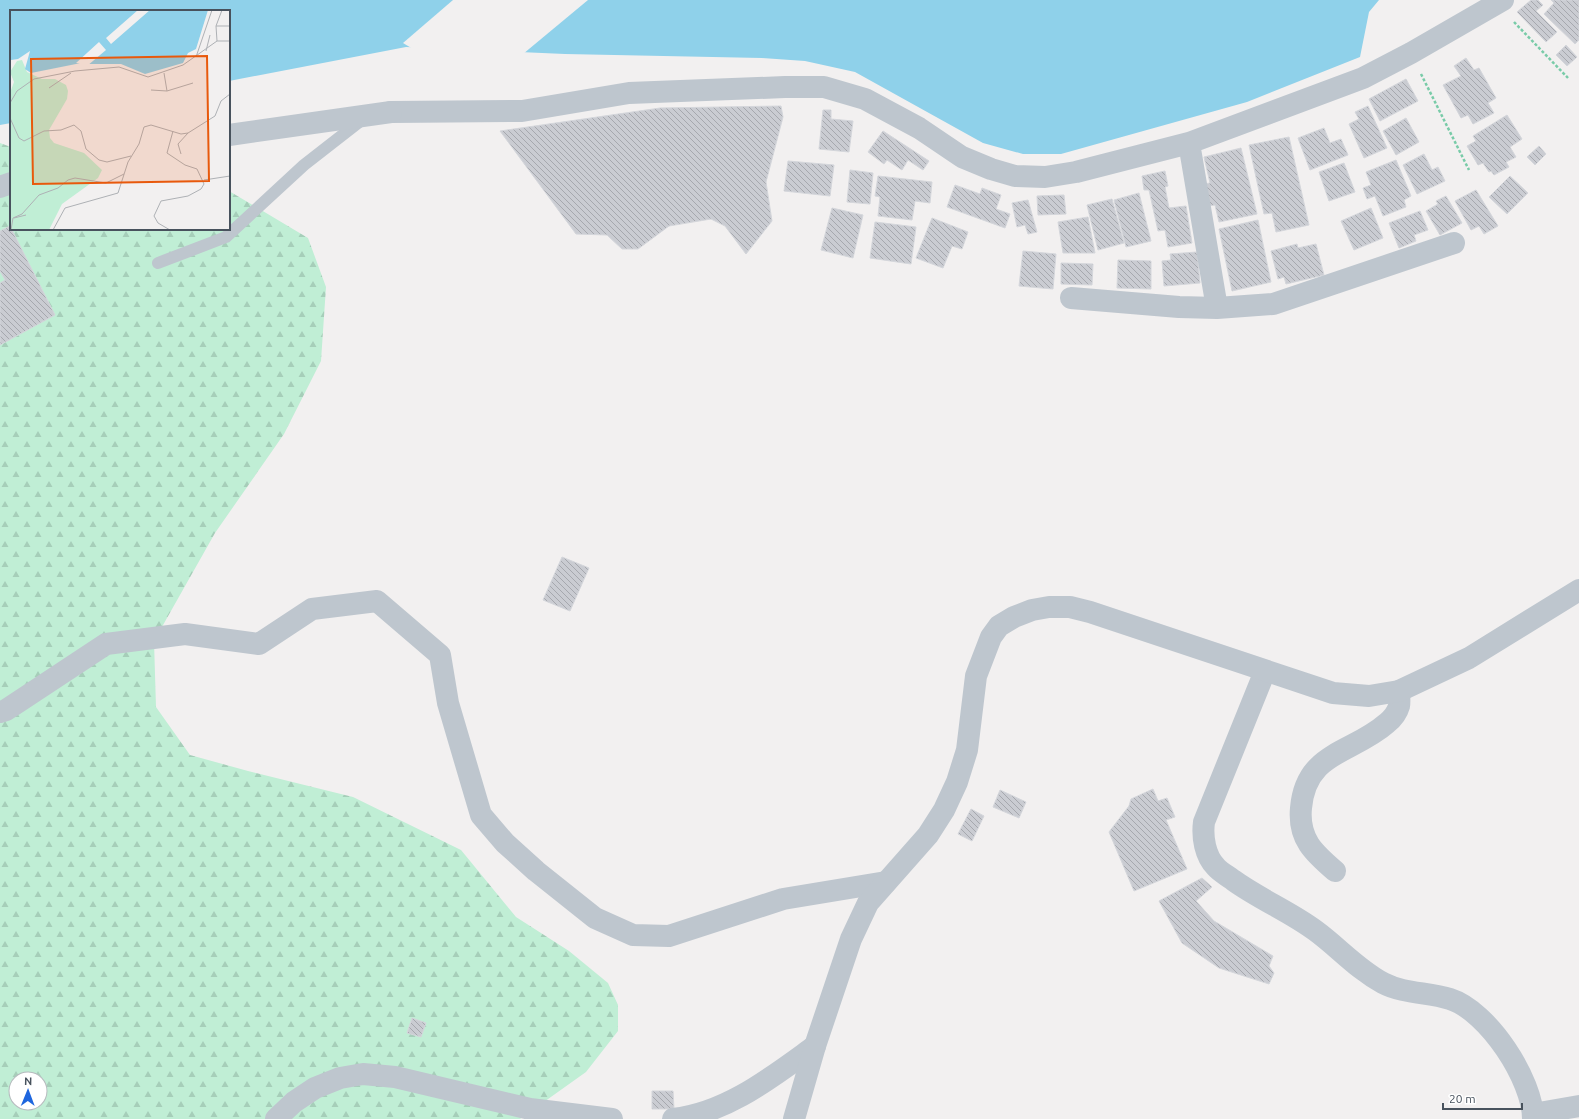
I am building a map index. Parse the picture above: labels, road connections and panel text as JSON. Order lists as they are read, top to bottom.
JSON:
{
  "scale_bar": "20 m",
  "north": "top"
}
